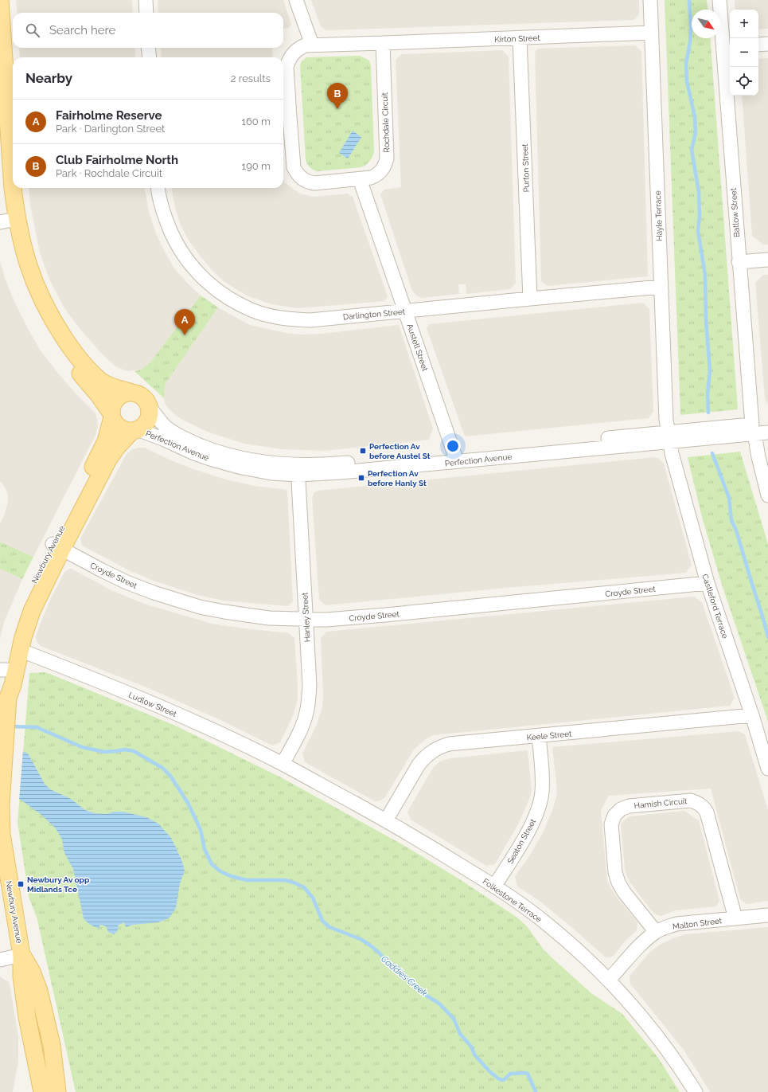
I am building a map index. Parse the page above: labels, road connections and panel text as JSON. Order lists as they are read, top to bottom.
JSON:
{
  "streets": {
    "main road": ["Newbury Avenue"],
    "street": [
      "Kirton Street",
      "Rochdale Circuit",
      "Purton Street",
      "Batlow Street",
      "Hayle Terrace",
      "Darlington Street",
      "Austell Street",
      "Perfection Avenue",
      "Croyde Street",
      "Castleford Terrace",
      "Hanley Street",
      "Ludlow Street",
      "Keele Street",
      "Hamish Circuit",
      "Seaton Street",
      "Folkestone Terrace",
      "Malton Street"
    ]
  },
  "crossings": [
    ["Kirton Street", "Rochdale Circuit"],
    ["Kirton Street", "Purton Street"],
    ["Kirton Street", "Hayle Terrace"],
    ["Rochdale Circuit", "Austell Street"],
    ["Purton Street", "Darlington Street"],
    ["Batlow Street", "Perfection Avenue"],
    ["Hayle Terrace", "Darlington Street"],
    ["Hayle Terrace", "Perfection Avenue"],
    ["Hayle Terrace", "Castleford Terrace"],
    ["Darlington Street", "Austell Street"],
    ["Austell Street", "Perfection Avenue"],
    ["Perfection Avenue", "Newbury Avenue"],
    ["Perfection Avenue", "Castleford Terrace"],
    ["Perfection Avenue", "Hanley Street"],
    ["Newbury Avenue", "Croyde Street"],
    ["Newbury Avenue", "Ludlow Street"],
    ["Croyde Street", "Castleford Terrace"],
    ["Croyde Street", "Hanley Street"],
    ["Castleford Terrace", "Keele Street"],
    ["Hanley Street", "Ludlow Street"],
    ["Hanley Street", "Folkestone Terrace"],
    ["Ludlow Street", "Folkestone Terrace"],
    ["Keele Street", "Seaton Street"],
    ["Keele Street", "Folkestone Terrace"],
    ["Hamish Circuit", "Malton Street"],
    ["Seaton Street", "Folkestone Terrace"],
    ["Folkestone Terrace", "Malton Street"]
  ],
  "water": ["Caddies Creek"],
  "places": {
    "transit": ["Perfection Av before Austel St", "Perfection Av before Hanly St", "Newbury Av opp Midlands Tce"]
  },
  "north": "bottom right",
  "page": {
    "map_buttons": ["+", "−"],
    "search": "Search here",
    "heading": ["Nearby", "2 results"],
    "pins": ["B", "A"],
    "list": [
      {
        "mark": "A",
        "name": "Fairholme Reserve",
        "note": "Park · Darlington Street",
        "value": "160 m"
      },
      {
        "mark": "B",
        "name": "Club Fairholme North",
        "note": "Park · Rochdale Circuit",
        "value": "190 m"
      }
    ]
  }
}
